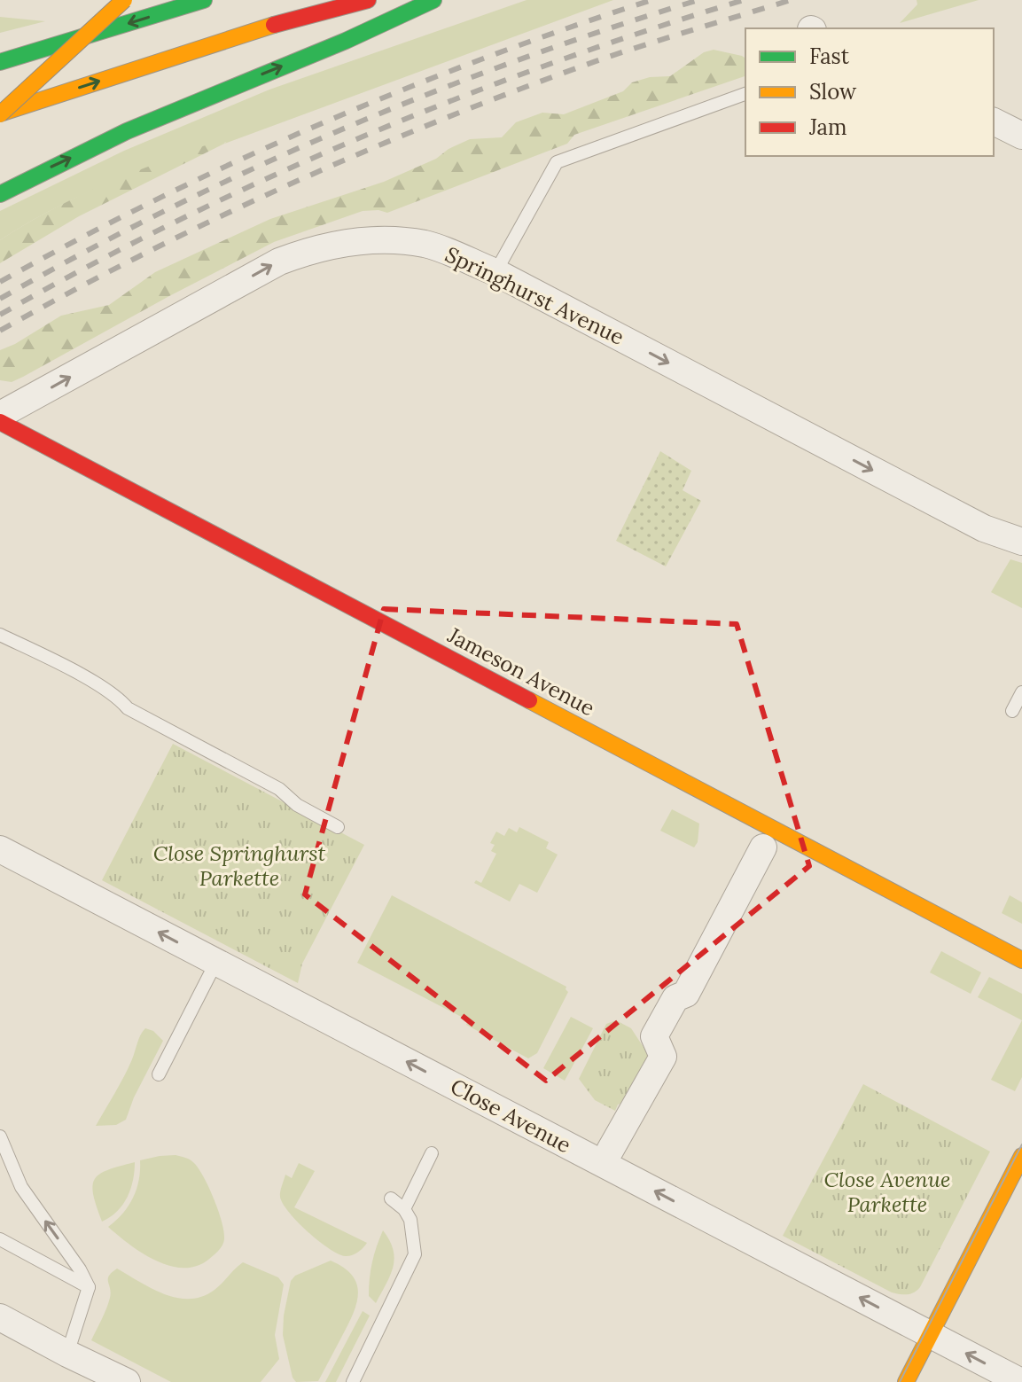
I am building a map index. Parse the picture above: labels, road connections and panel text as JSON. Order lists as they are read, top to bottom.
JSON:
{
  "streets": {
    "main road": ["Jameson Avenue"],
    "street": ["Springhurst Avenue", "Close Avenue"]
  },
  "one_way": ["Springhurst Avenue", "Close Avenue"],
  "parks": ["Close Springhurst Parkette", "Close Avenue Parkette"],
  "legend": ["Fast", "Slow", "Jam"]
}
